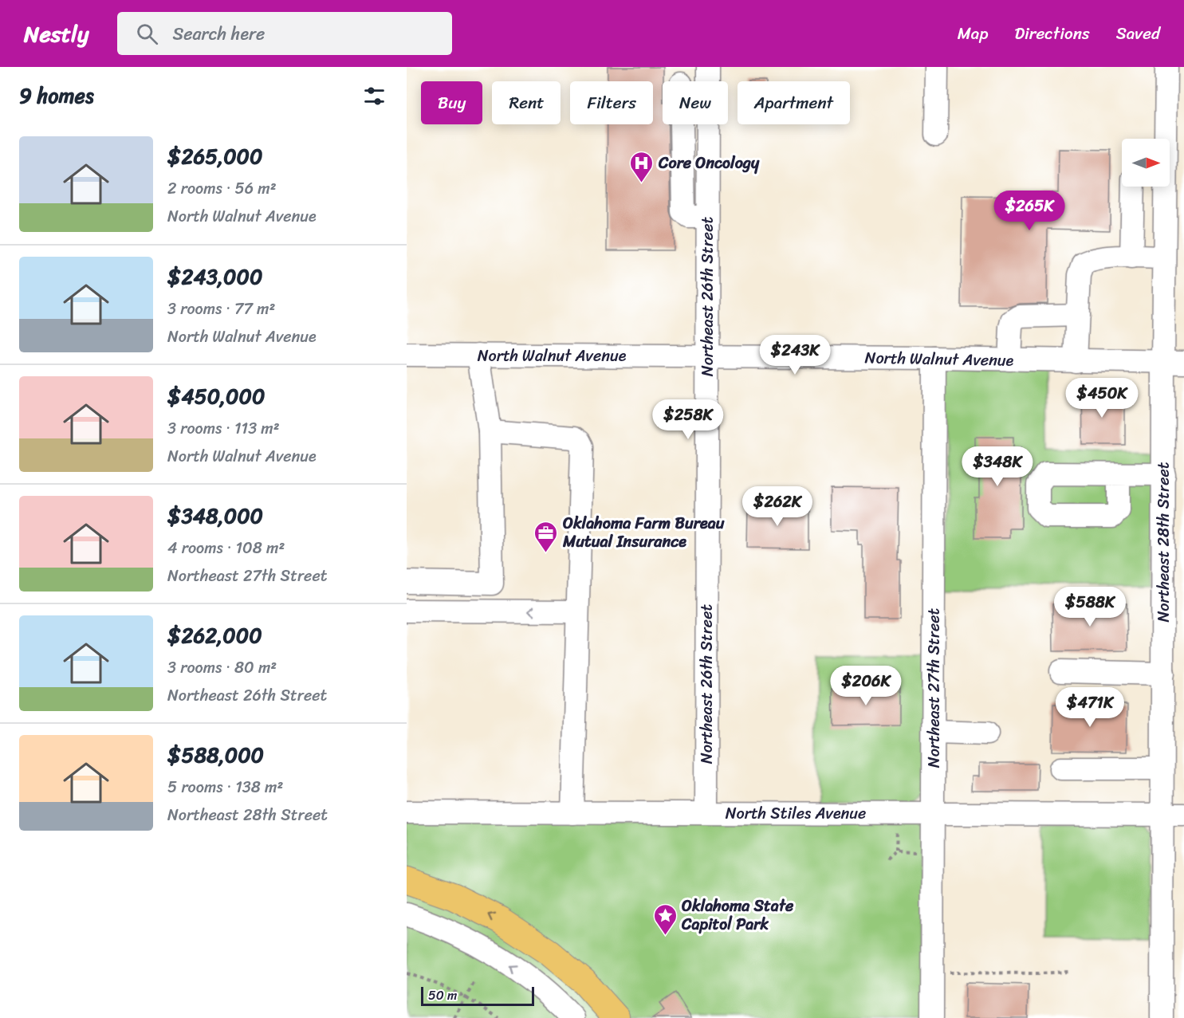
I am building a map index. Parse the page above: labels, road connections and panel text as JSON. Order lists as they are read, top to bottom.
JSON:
{
  "streets": {
    "street": [
      "Northeast 26th Street",
      "North Walnut Avenue",
      "Northeast 28th Street",
      "Northeast 27th Street",
      "North Stiles Avenue"
    ]
  },
  "crossings": [
    ["Northeast 26th Street", "North Walnut Avenue"],
    ["Northeast 26th Street", "North Stiles Avenue"],
    ["North Walnut Avenue", "Northeast 28th Street"],
    ["North Walnut Avenue", "Northeast 27th Street"],
    ["Northeast 28th Street", "North Stiles Avenue"],
    ["Northeast 27th Street", "North Stiles Avenue"]
  ],
  "places": {
    "hospital": ["Core Oncology"],
    "office": ["Oklahoma Farm Bureau Mutual Insurance"],
    "place": ["Oklahoma State Capitol Park"]
  },
  "scale_bar": "50 m",
  "north": "right",
  "page": {
    "header": "Nestly",
    "search": "Search here",
    "nav": ["Map", "Directions", "Saved"],
    "heading": "9 homes",
    "chip": [
      "Buy",
      "Rent",
      "Filters",
      "New",
      "Apartment"
    ],
    "list": [
      {
        "name": "$265,000",
        "note": "2 rooms · 56 m² · North Walnut Avenue"
      },
      {
        "name": "$243,000",
        "note": "3 rooms · 77 m² · North Walnut Avenue"
      },
      {
        "name": "$450,000",
        "note": "3 rooms · 113 m² · North Walnut Avenue"
      },
      {
        "name": "$348,000",
        "note": "4 rooms · 108 m² · Northeast 27th Street"
      },
      {
        "name": "$262,000",
        "note": "3 rooms · 80 m² · Northeast 26th Street"
      },
      {
        "name": "$588,000",
        "note": "5 rooms · 138 m² · Northeast 28th Street"
      }
    ],
    "price": [
      "$265K",
      "$243K",
      "$450K",
      "$258K",
      "$348K",
      "$262K",
      "$588K",
      "$206K",
      "$471K"
    ],
    "scale": "50 m"
  }
}
